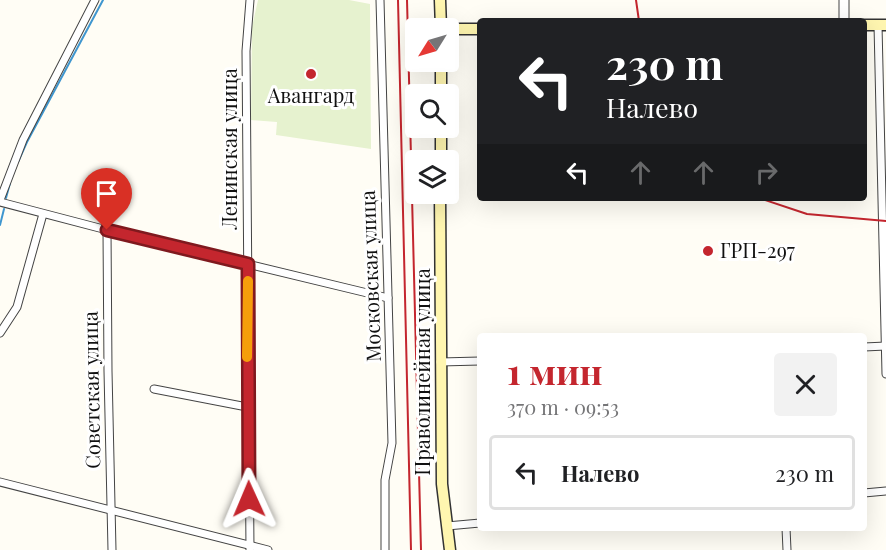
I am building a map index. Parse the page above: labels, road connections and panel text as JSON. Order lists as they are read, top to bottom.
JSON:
{
  "streets": {
    "main road": ["Праволинейная улица"],
    "street": ["Ленинская улица", "Московская улица", "Советская улица"]
  },
  "places": ["Авангард", "ГРП-297"],
  "north": "bottom left",
  "page": {
    "turn": ["230 m", "Налево"],
    "heading": ["1 мин", "370 m · 09:53"],
    "list": [
      {
        "name": "Налево",
        "value": "230 m"
      }
    ]
  }
}
